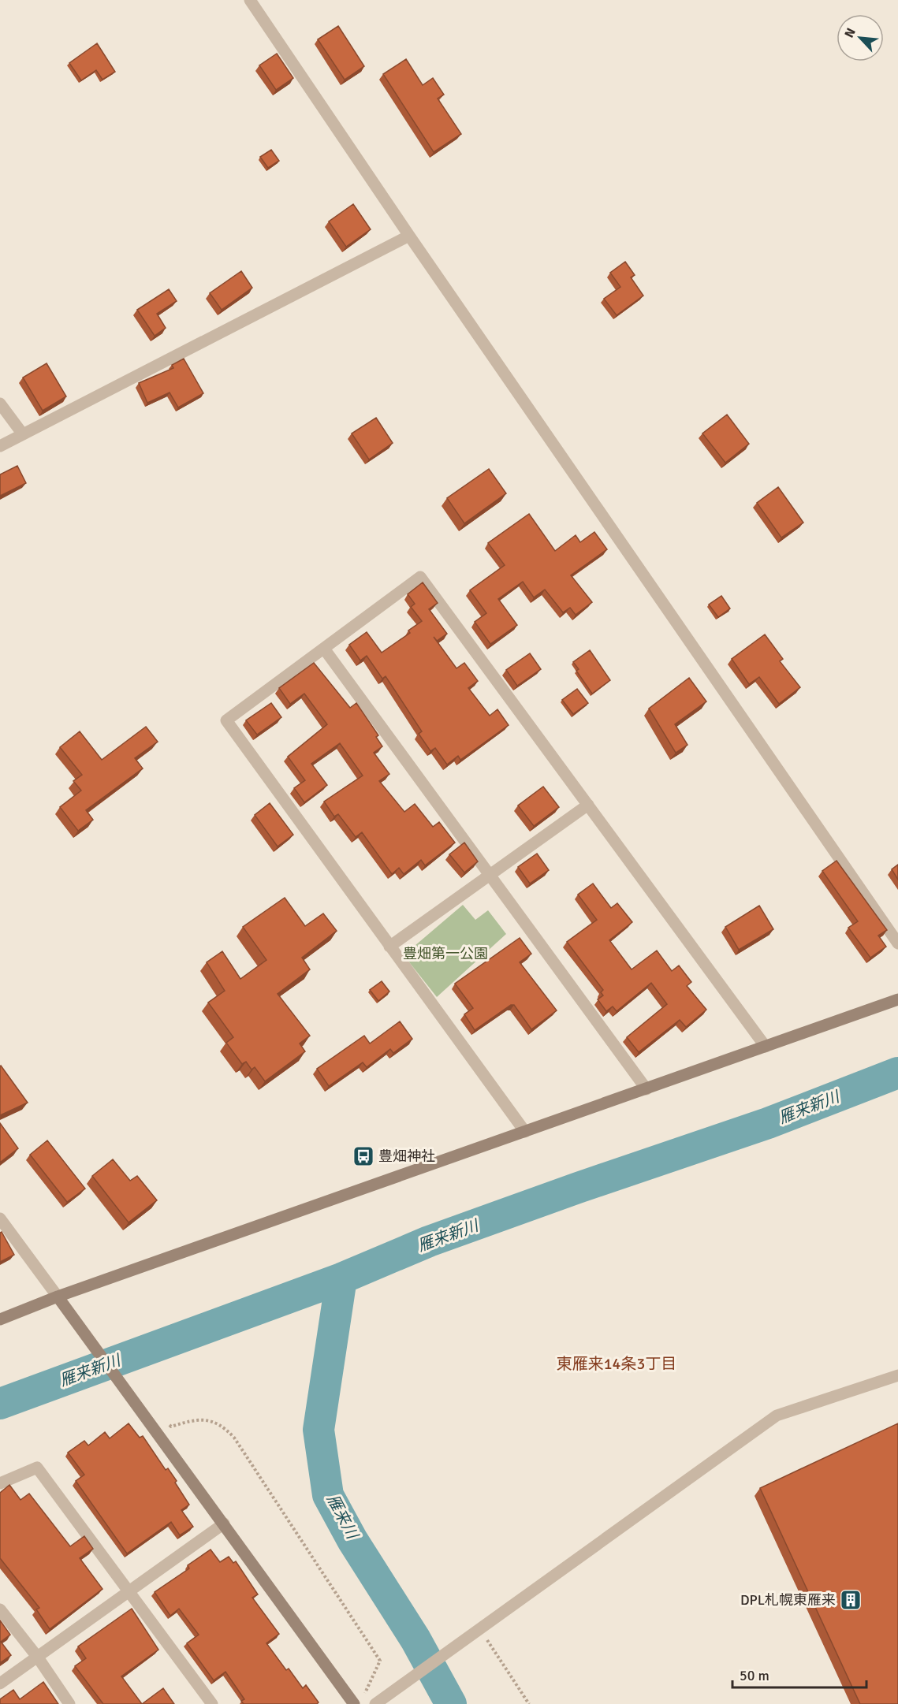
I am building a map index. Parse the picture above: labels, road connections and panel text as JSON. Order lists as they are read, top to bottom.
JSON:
{
  "districts": ["東雁来14条3丁目"],
  "water": ["雁来新川", "雁来川"],
  "parks": ["豊畑第一公園"],
  "places": {
    "bus stop": ["豊畑神社"],
    "building": ["DPL札幌東雁来"]
  },
  "scale_bar": "50 m",
  "north": "top left"
}
